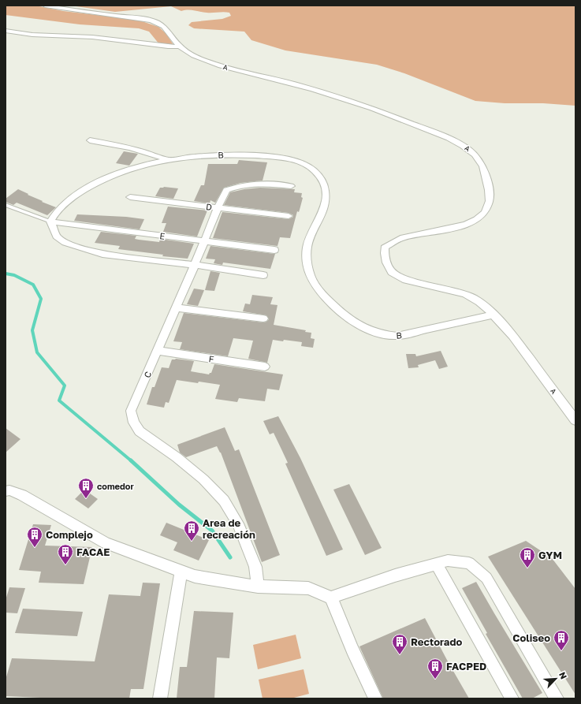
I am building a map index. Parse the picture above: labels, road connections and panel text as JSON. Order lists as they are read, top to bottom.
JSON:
{
  "streets": {
    "street": [
      "A",
      "B",
      "D",
      "E",
      "F",
      "C"
    ]
  },
  "crossings": [
    ["A", "B"],
    ["B", "E"],
    ["D", "C"],
    ["E", "C"],
    ["F", "C"]
  ],
  "places": {
    "building": [
      "comedor",
      "Area de recreación",
      "Complejo",
      "FACAE",
      "GYM",
      "Coliseo",
      "Rectorado",
      "FACPED"
    ]
  },
  "north": "top right"
}
